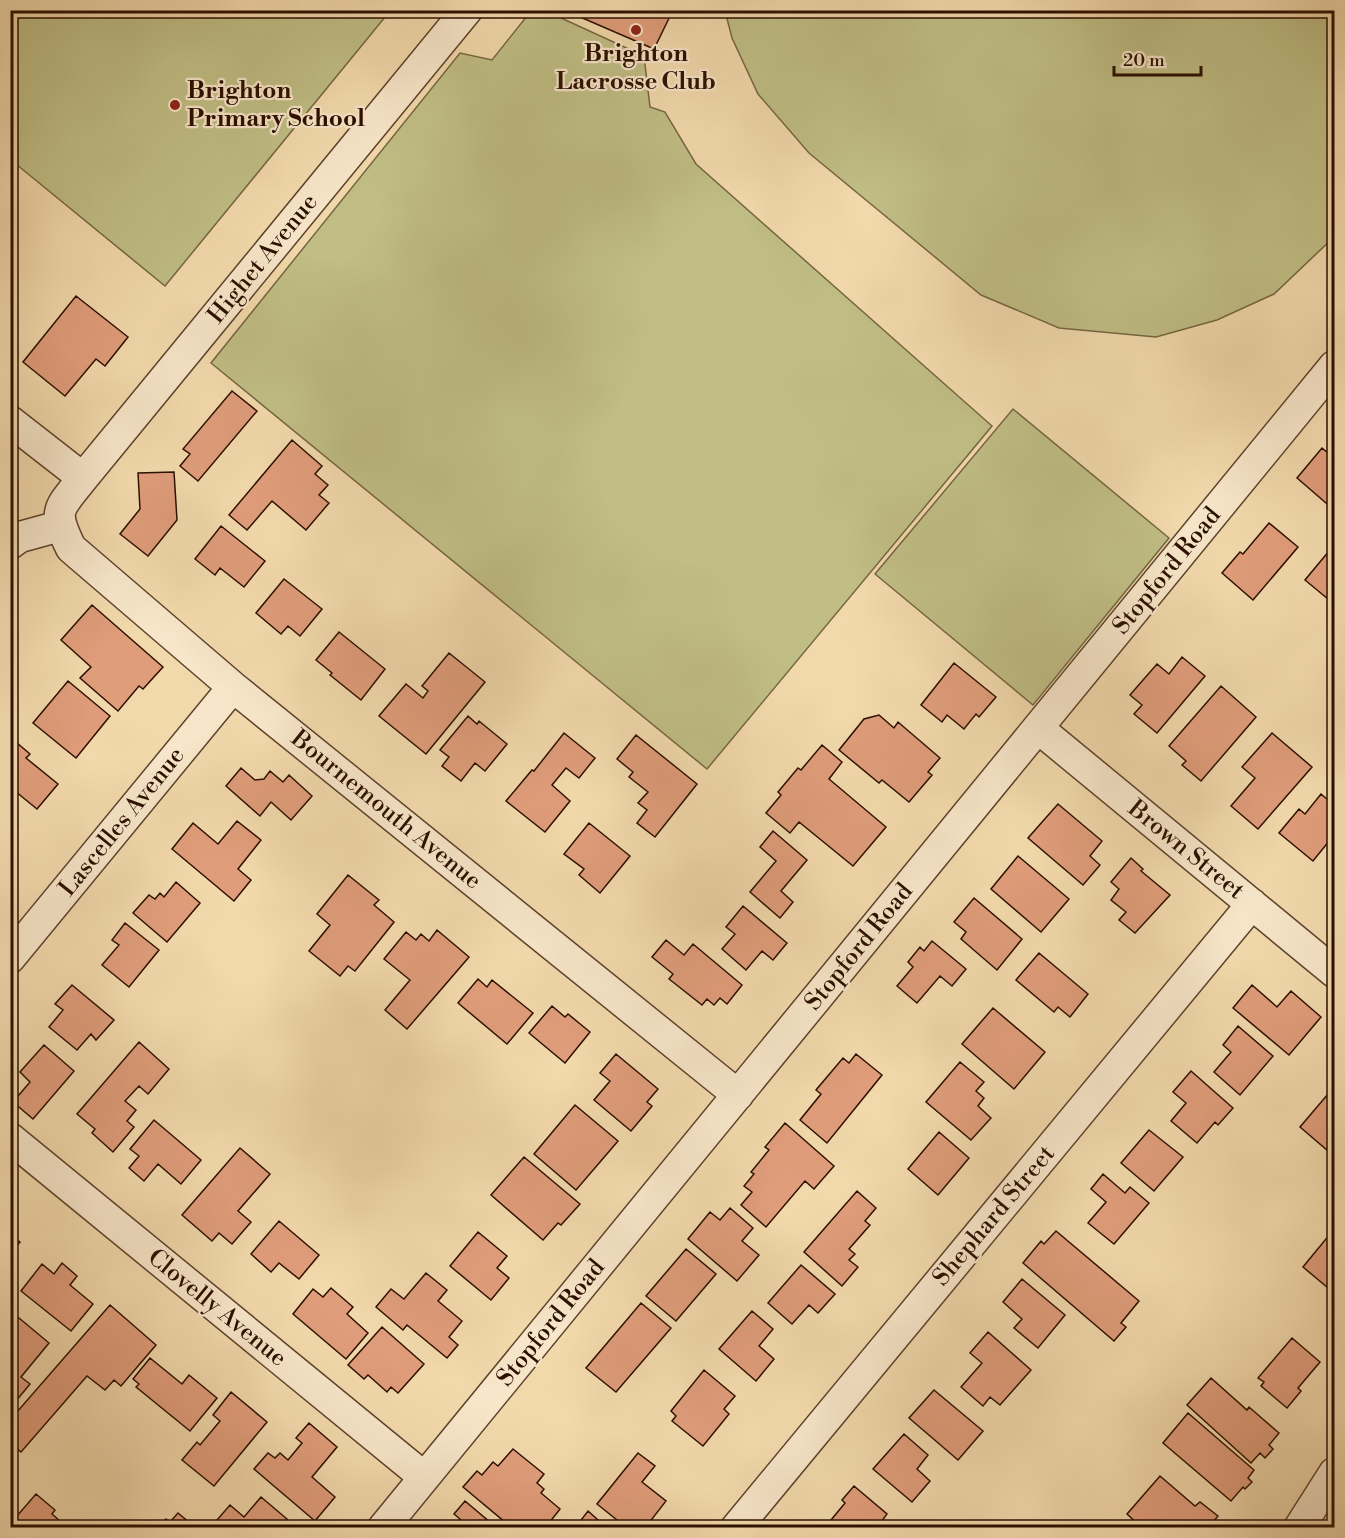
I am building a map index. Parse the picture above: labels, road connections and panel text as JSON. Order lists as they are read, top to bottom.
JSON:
{
  "streets": {
    "street": [
      "Highet Avenue",
      "Stopford Road",
      "Bournemouth Avenue",
      "Lascelles Avenue",
      "Brown Street",
      "Shephard Street",
      "Clovelly Avenue"
    ]
  },
  "crossings": [
    ["Highet Avenue", "Bournemouth Avenue"],
    ["Stopford Road", "Bournemouth Avenue"],
    ["Stopford Road", "Brown Street"],
    ["Stopford Road", "Clovelly Avenue"],
    ["Bournemouth Avenue", "Lascelles Avenue"],
    ["Brown Street", "Shephard Street"]
  ],
  "places": ["Brighton Lacrosse Club", "Brighton Primary School"],
  "scale_bar": "20 m"
}
